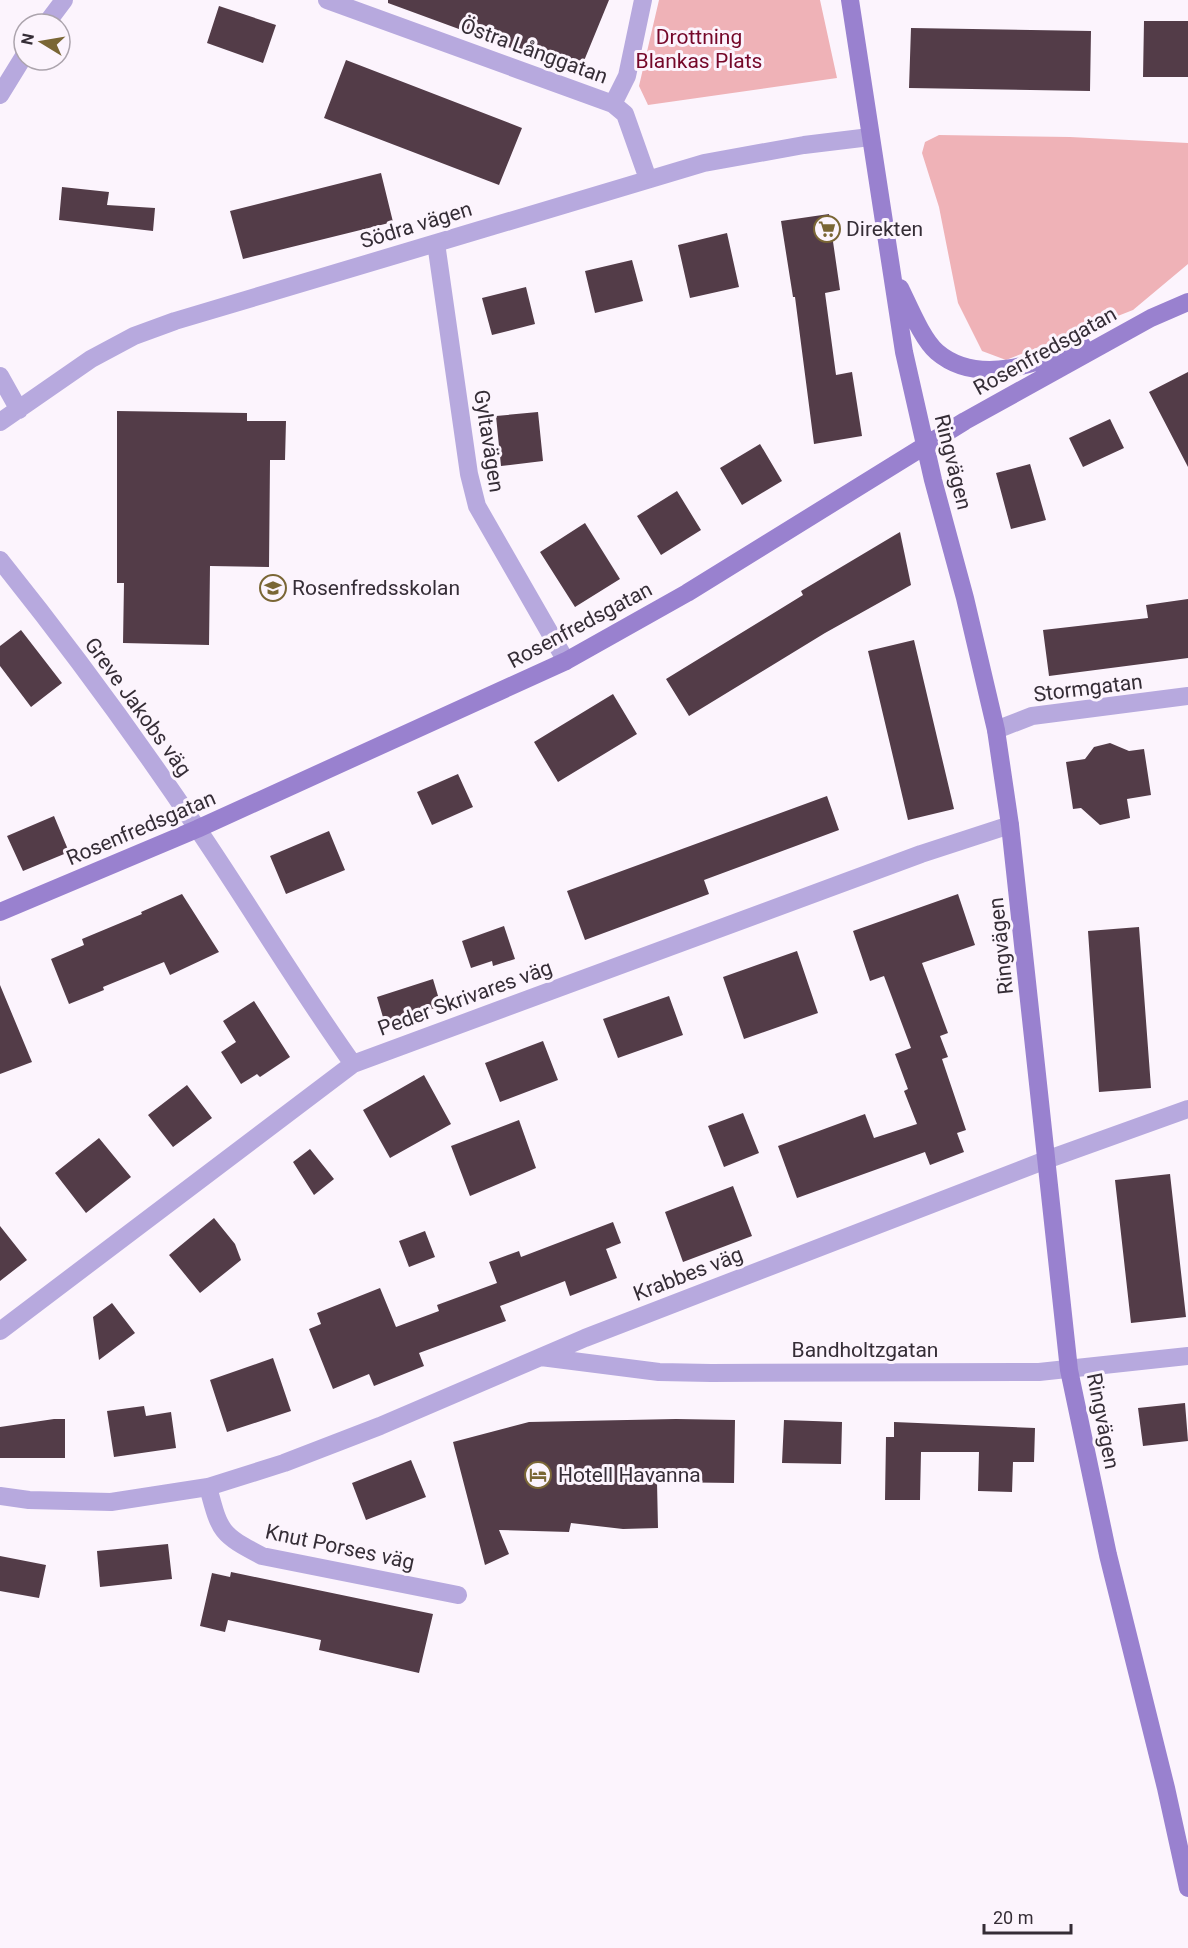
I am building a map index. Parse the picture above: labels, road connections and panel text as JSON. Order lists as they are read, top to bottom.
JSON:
{
  "streets": {
    "street": [
      "Östra Långgatan",
      "Södra vägen",
      "Rosenfredsgatan",
      "Gyltavägen",
      "Ringvägen",
      "Stormgatan",
      "Greve Jakobs väg",
      "Peder Skrivares väg",
      "Krabbes väg",
      "Bandholtzgatan",
      "Knut Porses väg"
    ]
  },
  "crossings": [
    ["Östra Långgatan", "Södra vägen"],
    ["Södra vägen", "Gyltavägen"],
    ["Södra vägen", "Ringvägen"],
    ["Rosenfredsgatan", "Gyltavägen"],
    ["Rosenfredsgatan", "Ringvägen"],
    ["Rosenfredsgatan", "Greve Jakobs väg"],
    ["Ringvägen", "Stormgatan"],
    ["Ringvägen", "Peder Skrivares väg"],
    ["Ringvägen", "Krabbes väg"],
    ["Ringvägen", "Bandholtzgatan"],
    ["Greve Jakobs väg", "Peder Skrivares väg"],
    ["Krabbes väg", "Bandholtzgatan"],
    ["Krabbes väg", "Knut Porses väg"]
  ],
  "parks": ["Drottning Blankas Plats"],
  "places": {
    "supermarket": ["Direkten"],
    "school or university": ["Rosenfredsskolan"],
    "hotel": ["Hotell Havanna"]
  },
  "scale_bar": "20 m",
  "north": "left"
}
